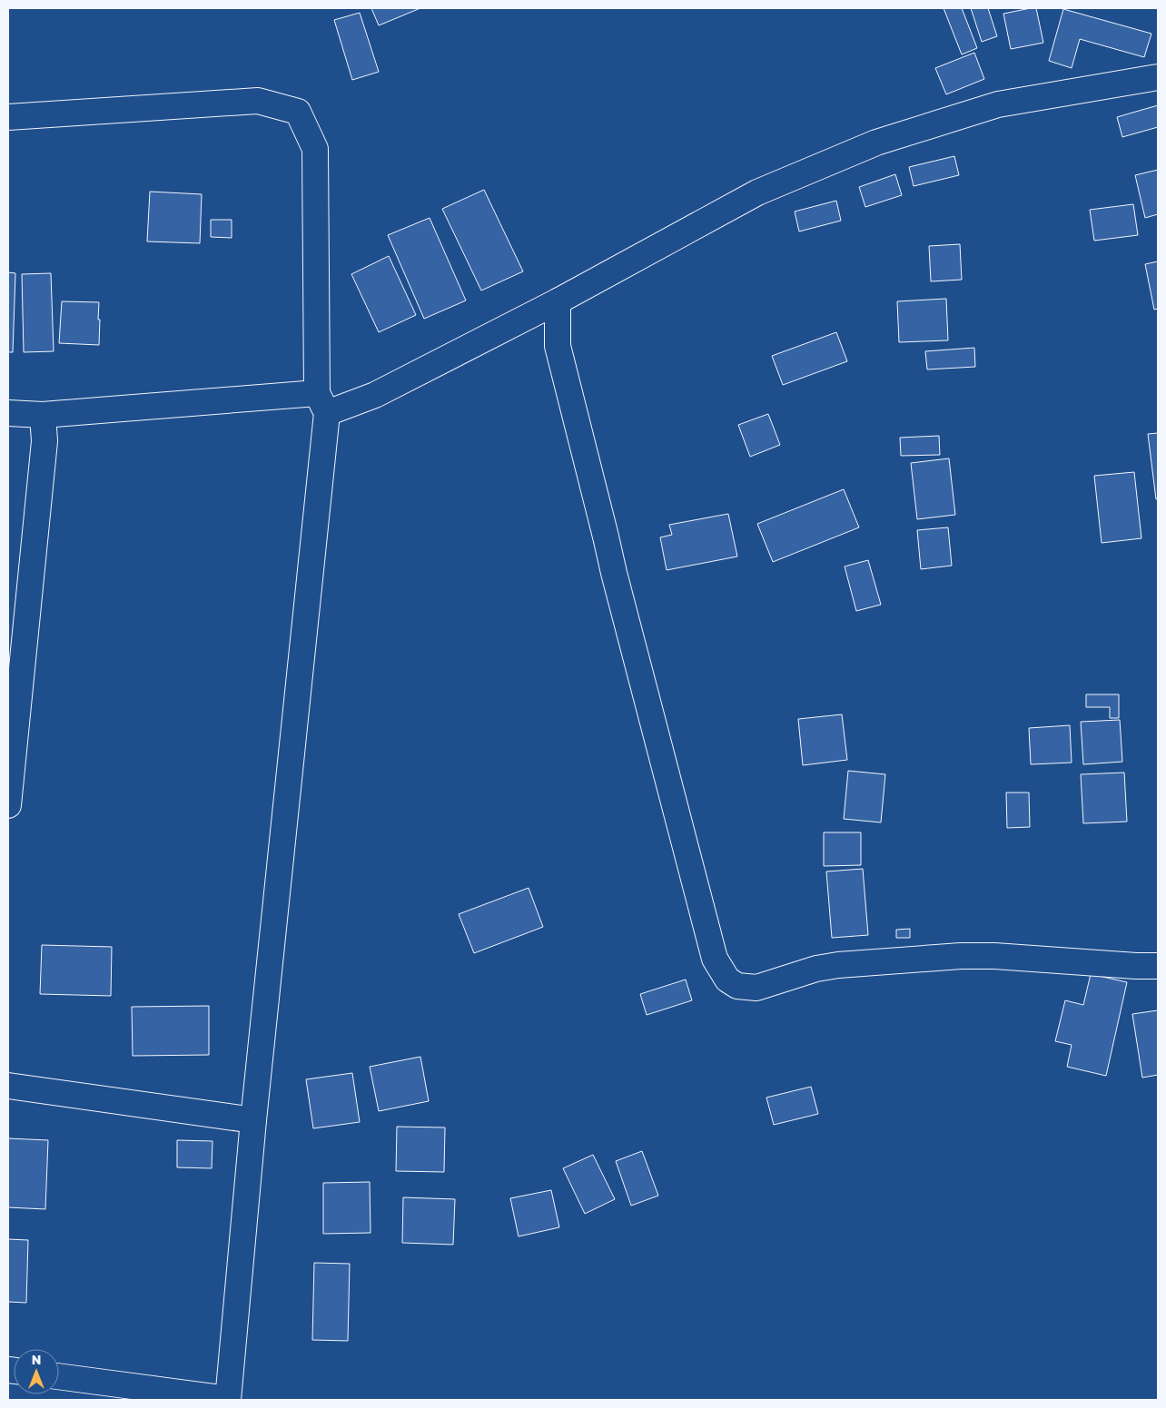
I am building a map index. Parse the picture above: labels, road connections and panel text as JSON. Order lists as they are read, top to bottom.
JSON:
{
  "north": "top"
}
